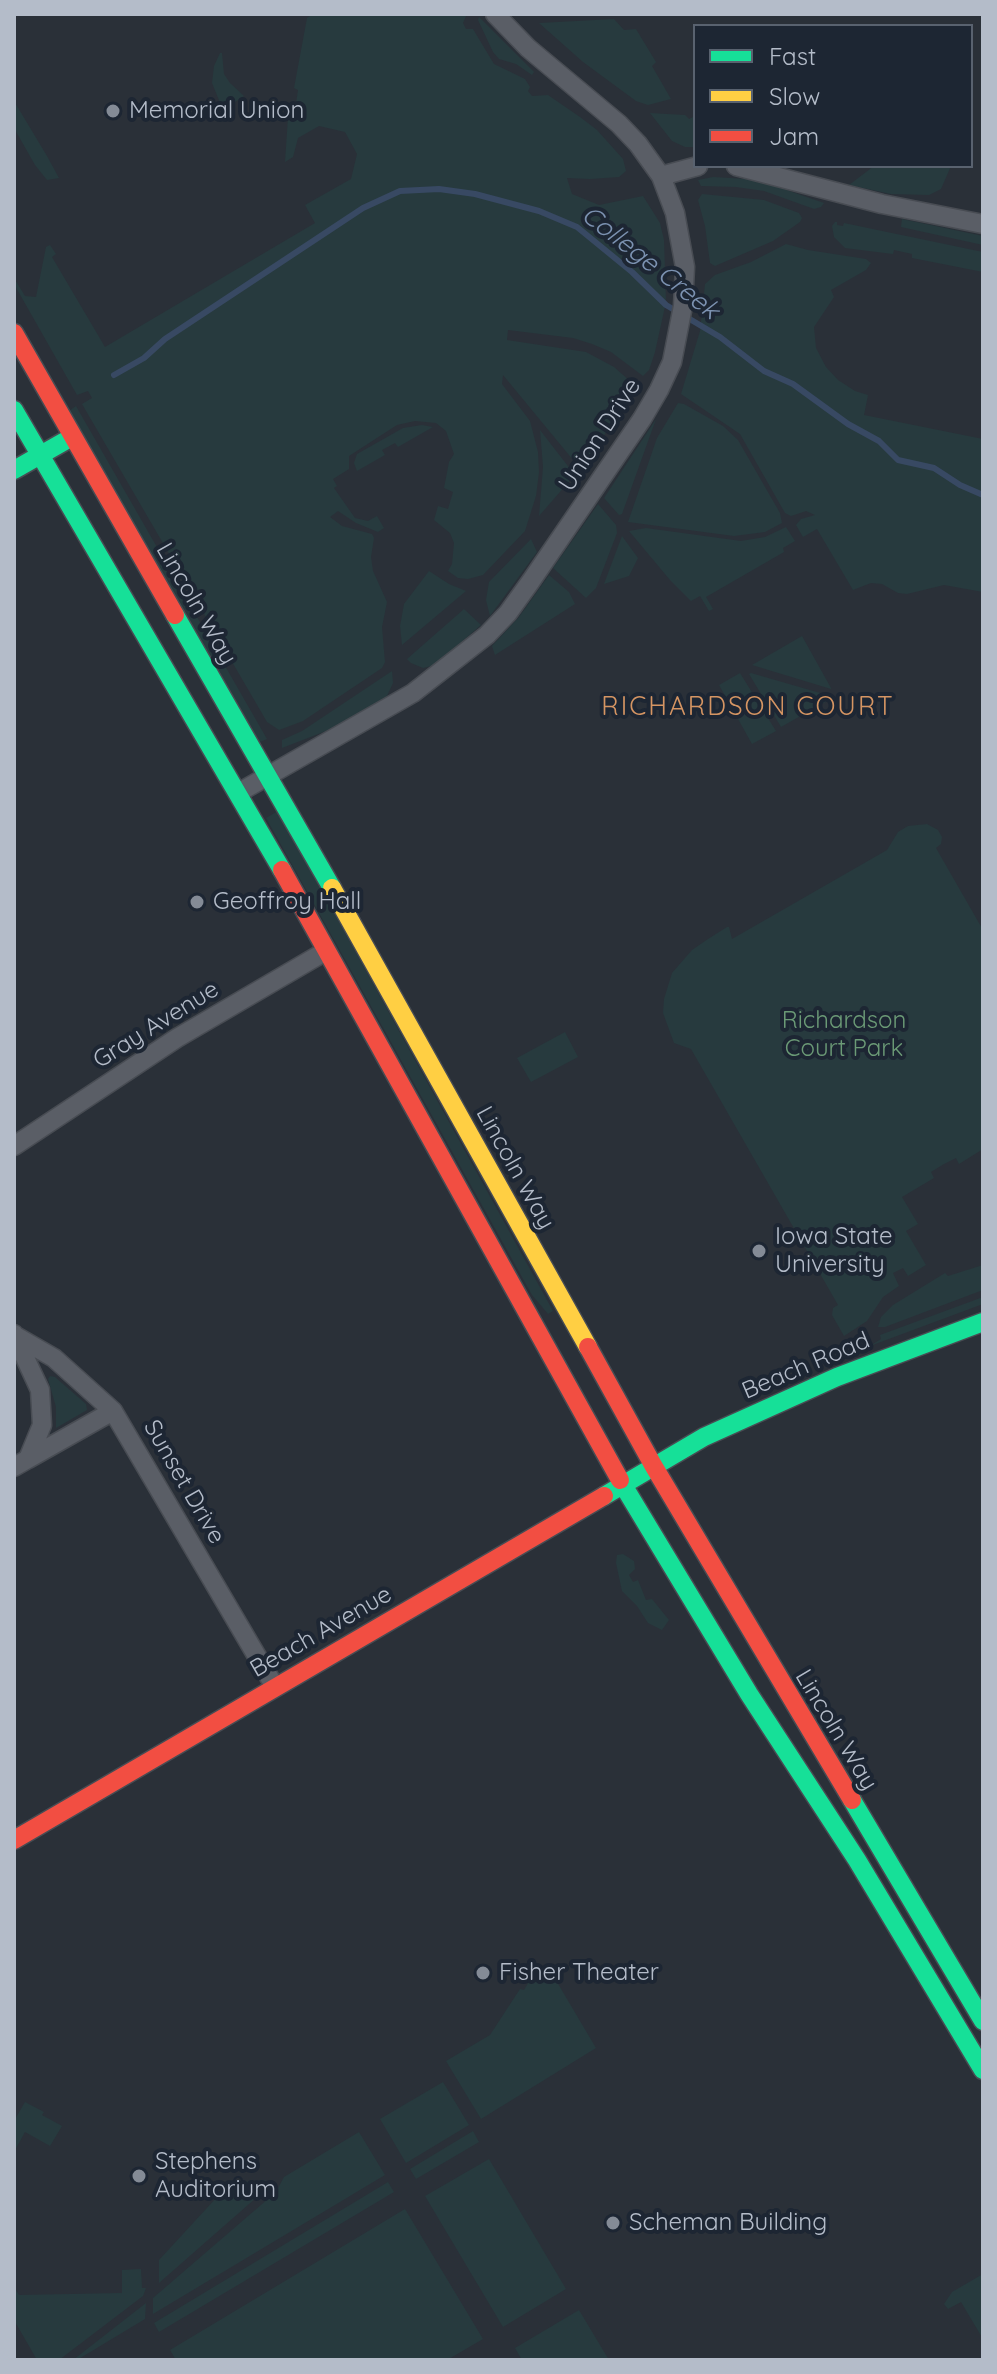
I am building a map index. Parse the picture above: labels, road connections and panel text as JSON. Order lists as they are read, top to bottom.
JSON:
{
  "streets": {
    "main road": ["Lincoln Way", "Beach Road", "Beach Avenue"],
    "street": ["Union Drive", "Gray Avenue", "Sunset Drive"]
  },
  "crossings": [
    ["Union Drive", "Lincoln Way"],
    ["Lincoln Way", "Gray Avenue"],
    ["Lincoln Way", "Beach Road"],
    ["Lincoln Way", "Beach Avenue"],
    ["Beach Road", "Beach Avenue"],
    ["Sunset Drive", "Beach Avenue"]
  ],
  "districts": ["RICHARDSON COURT"],
  "water": ["College Creek"],
  "parks": ["Richardson Court Park"],
  "places": [
    "Memorial Union",
    "Geoffroy Hall",
    "Iowa State University",
    "Fisher Theater",
    "Stephens Auditorium",
    "Scheman Building"
  ],
  "legend": ["Fast", "Slow", "Jam"]
}
